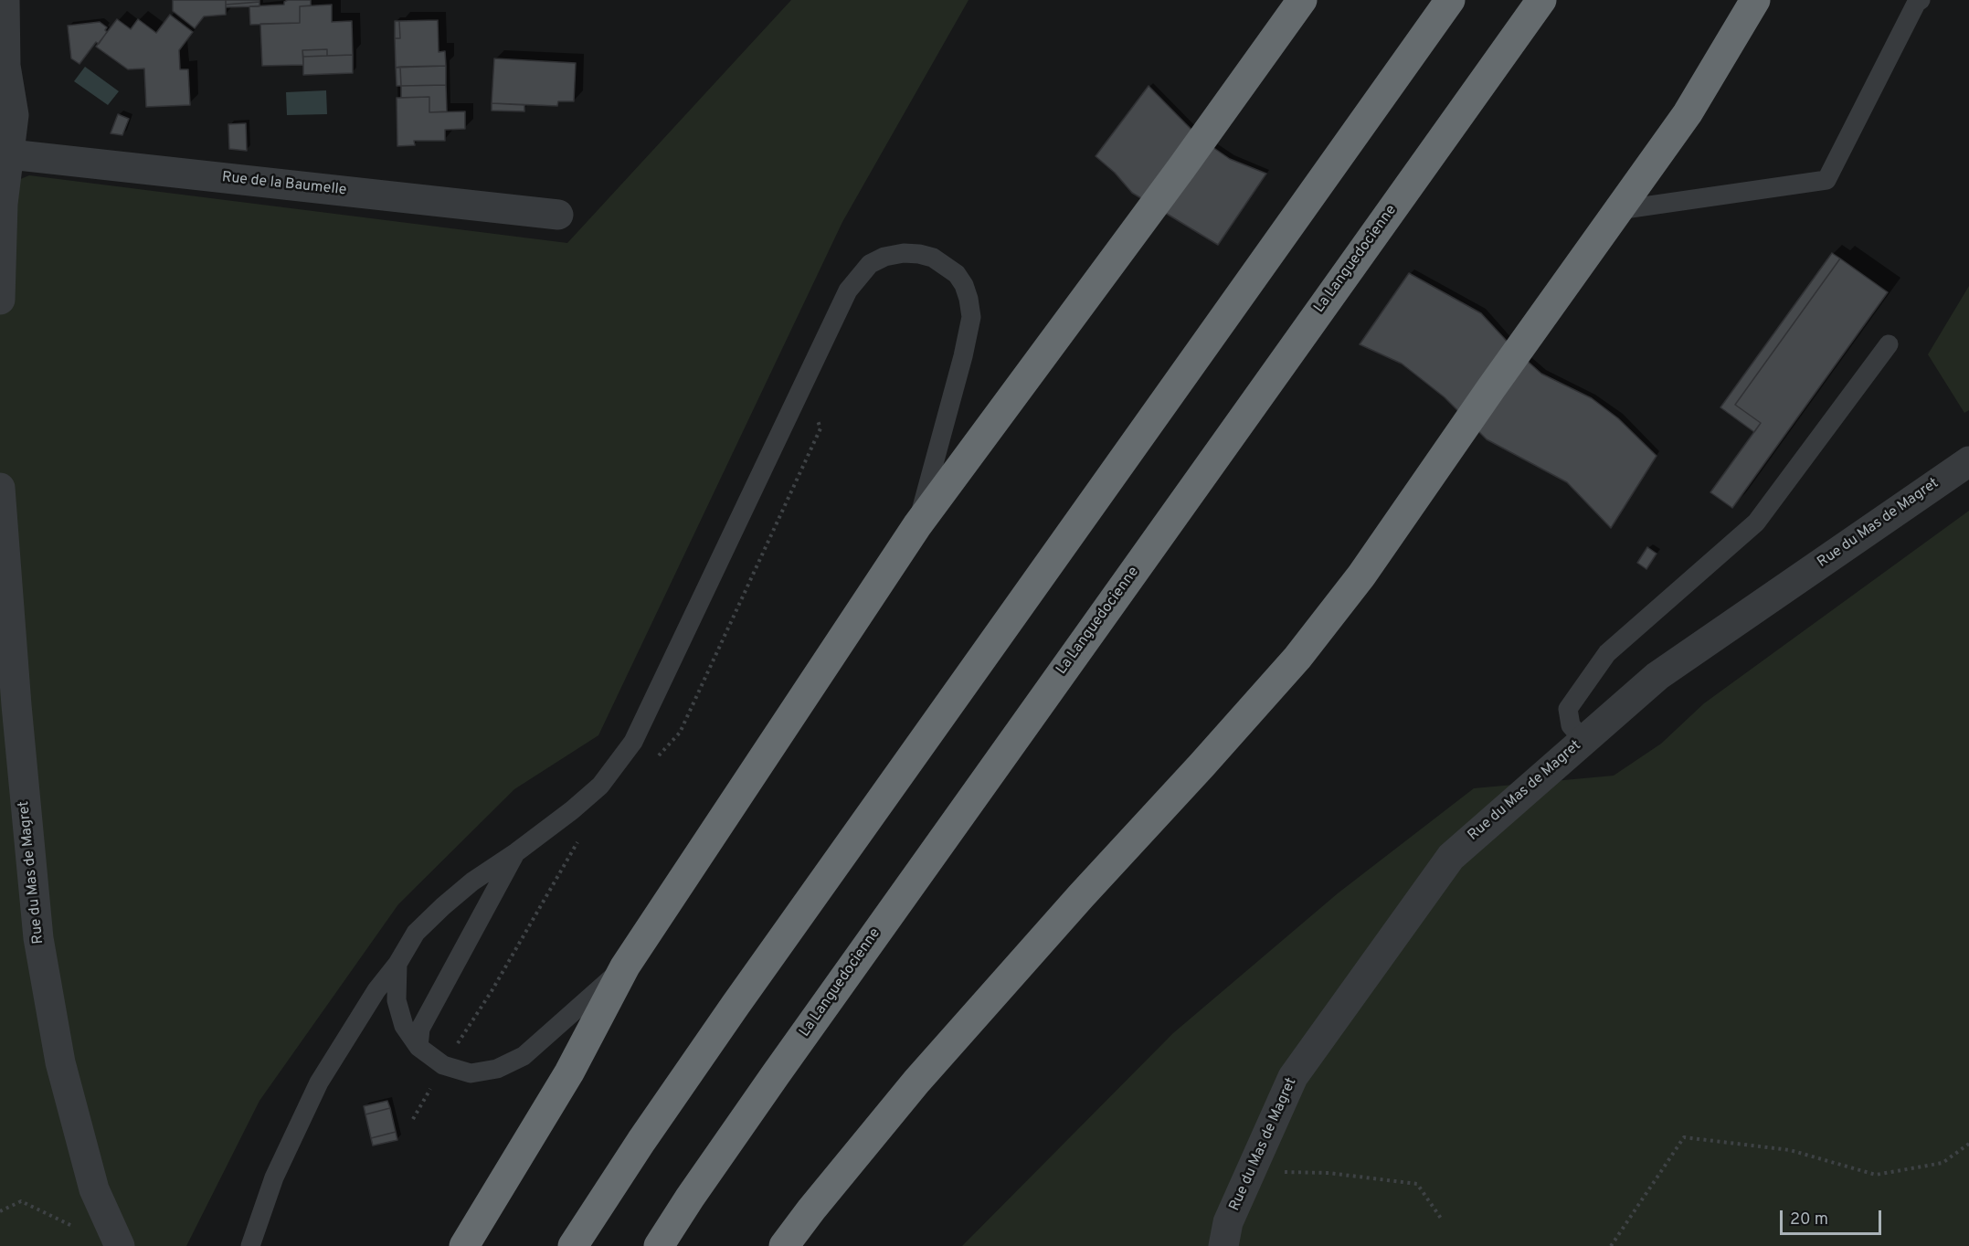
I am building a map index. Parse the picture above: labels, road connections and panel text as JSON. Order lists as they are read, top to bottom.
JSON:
{
  "streets": {
    "highway": ["La Languedocienne"],
    "street": ["Rue de la Baumelle", "Rue du Mas de Magret"]
  },
  "scale_bar": "20 m"
}
